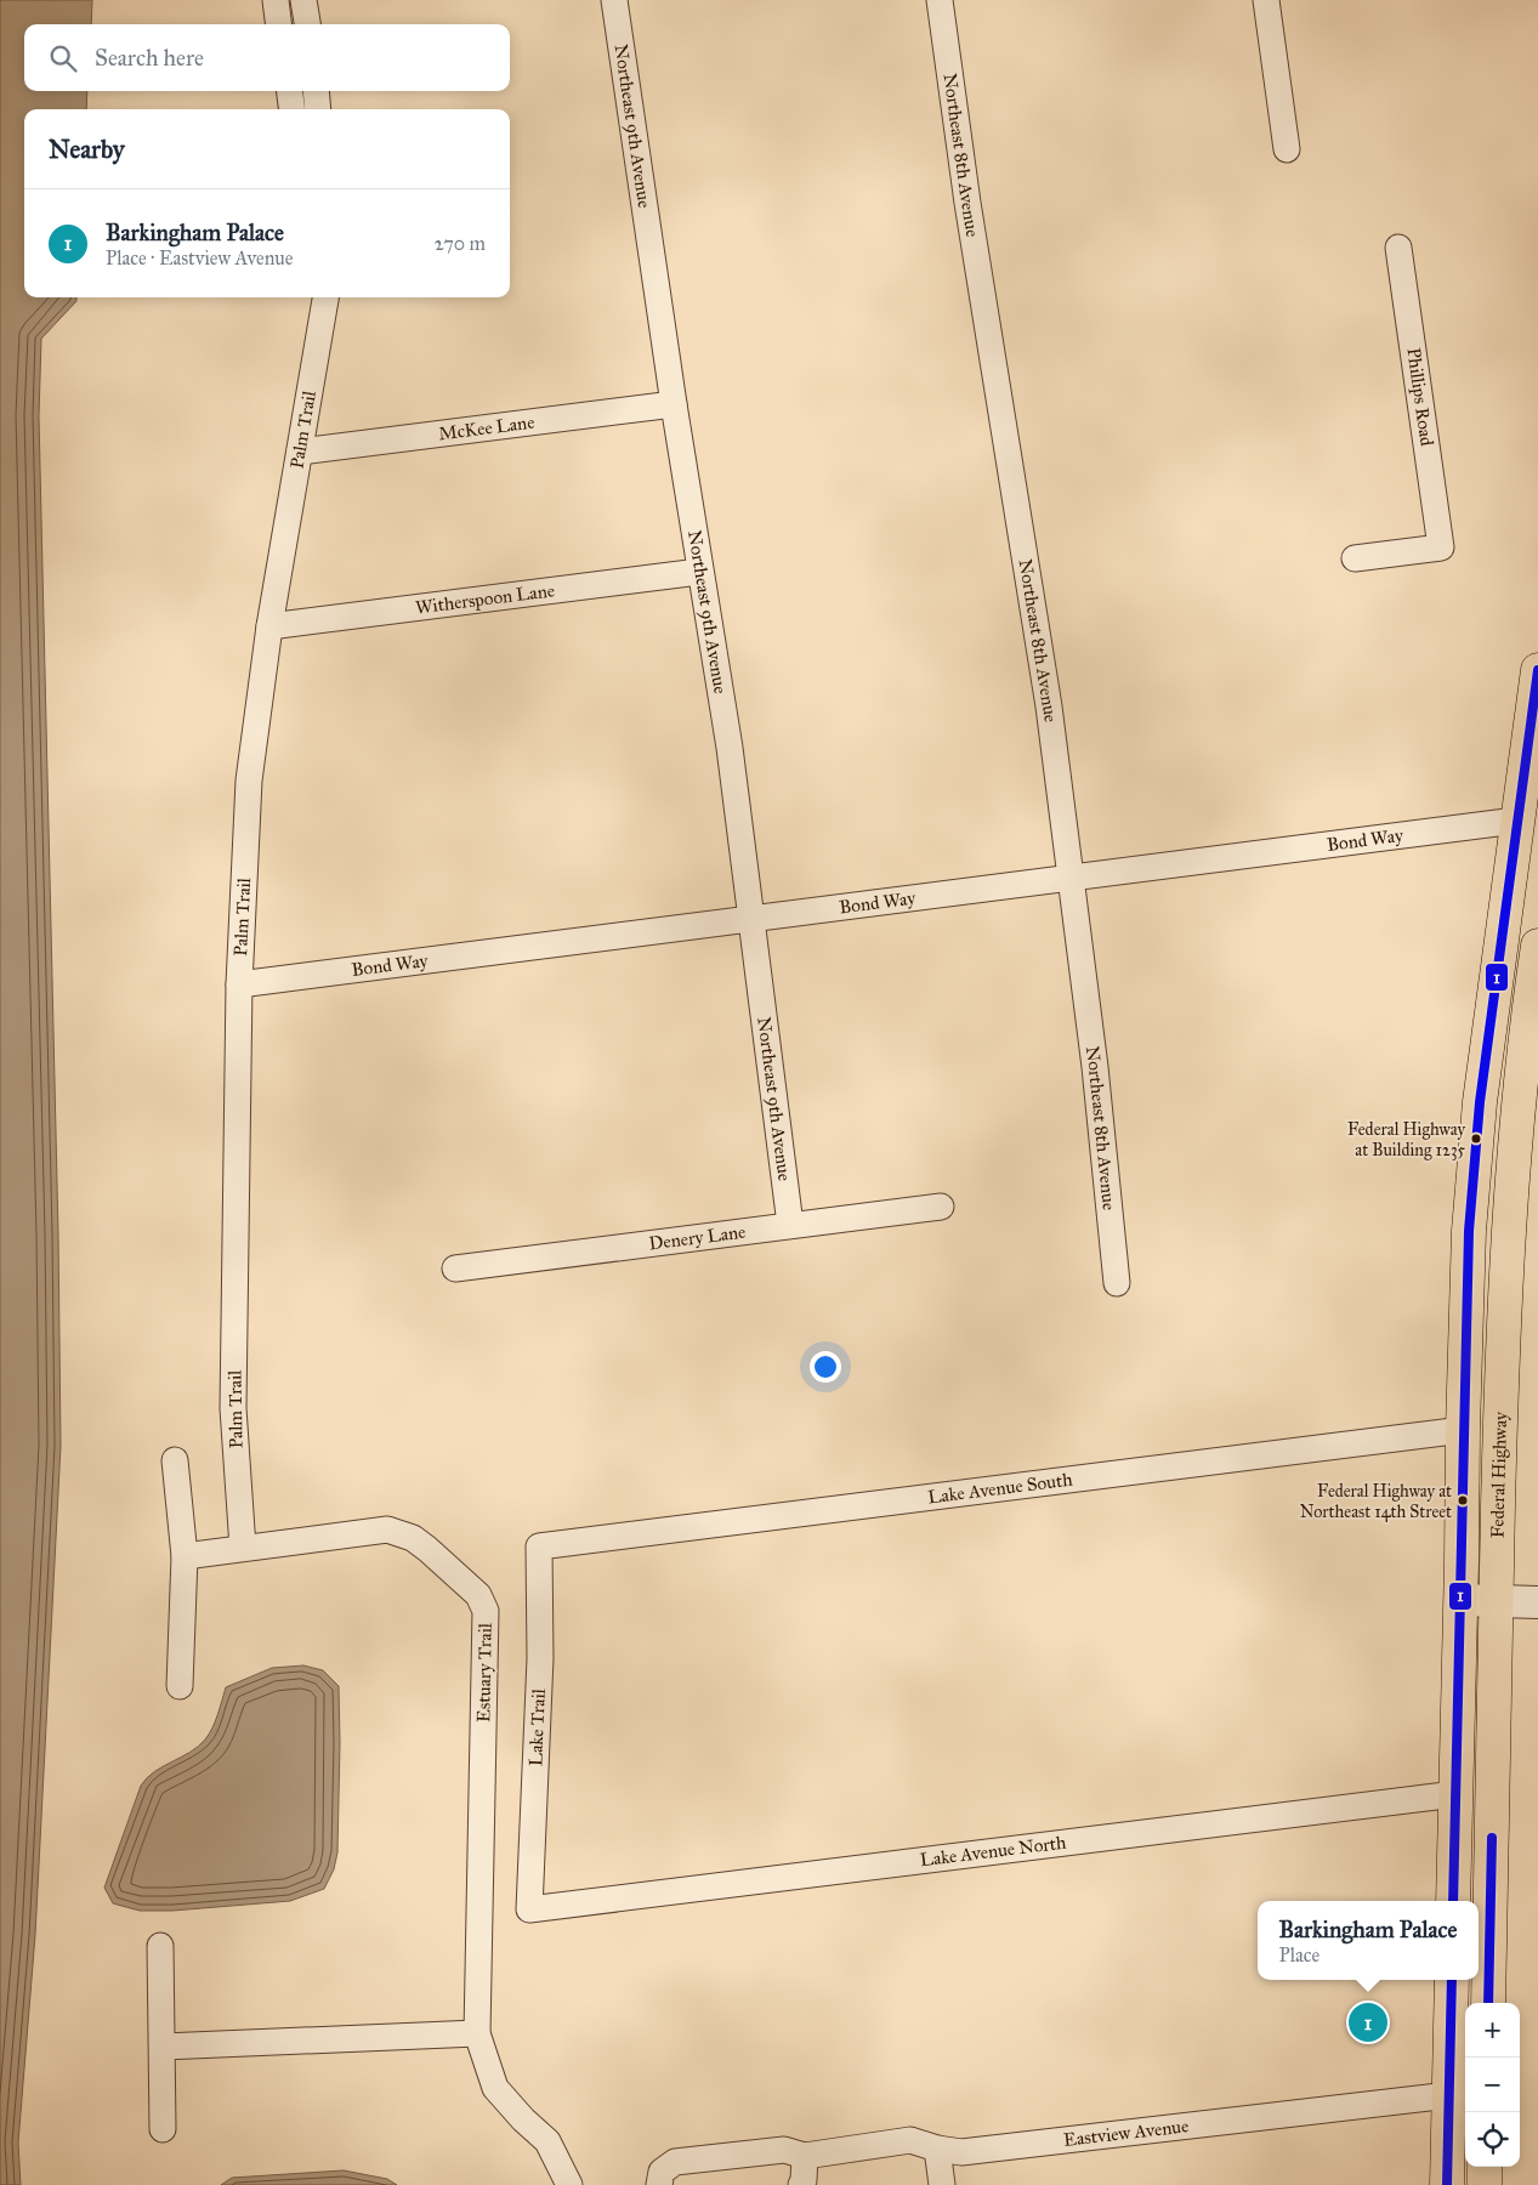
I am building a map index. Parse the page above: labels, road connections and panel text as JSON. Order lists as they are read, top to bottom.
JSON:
{
  "streets": {
    "main road": ["Federal Highway"],
    "street": [
      "Northeast 9th Avenue",
      "Northeast 8th Avenue",
      "Phillips Road",
      "McKee Lane",
      "Palm Trail",
      "Witherspoon Lane",
      "Bond Way",
      "Denery Lane",
      "Lake Avenue South",
      "Estuary Trail",
      "Lake Trail",
      "Lake Avenue North",
      "Eastview Avenue"
    ]
  },
  "crossings": [
    ["Northeast 9th Avenue", "McKee Lane"],
    ["Northeast 9th Avenue", "Witherspoon Lane"],
    ["Northeast 9th Avenue", "Bond Way"],
    ["Northeast 9th Avenue", "Denery Lane"],
    ["Northeast 8th Avenue", "Bond Way"],
    ["McKee Lane", "Palm Trail"],
    ["Palm Trail", "Witherspoon Lane"],
    ["Palm Trail", "Bond Way"],
    ["Palm Trail", "Estuary Trail"],
    ["Bond Way", "Federal Highway"],
    ["Federal Highway", "Lake Avenue South"],
    ["Federal Highway", "Lake Avenue North"],
    ["Lake Avenue South", "Lake Trail"],
    ["Lake Trail", "Lake Avenue North"]
  ],
  "places": ["Federal Highway at Building 1235", "Federal Highway at Northeast 14th Street"],
  "lines": ["transit line 1"],
  "page": {
    "search": "Search here",
    "heading": "Nearby",
    "list": [
      {
        "mark": "1",
        "name": "Barkingham Palace",
        "note": "Place · Eastview Avenue",
        "value": "270 m"
      }
    ],
    "popup": ["Barkingham Palace", "Place"],
    "pins": "1",
    "map_buttons": ["+", "−"]
  }
}
